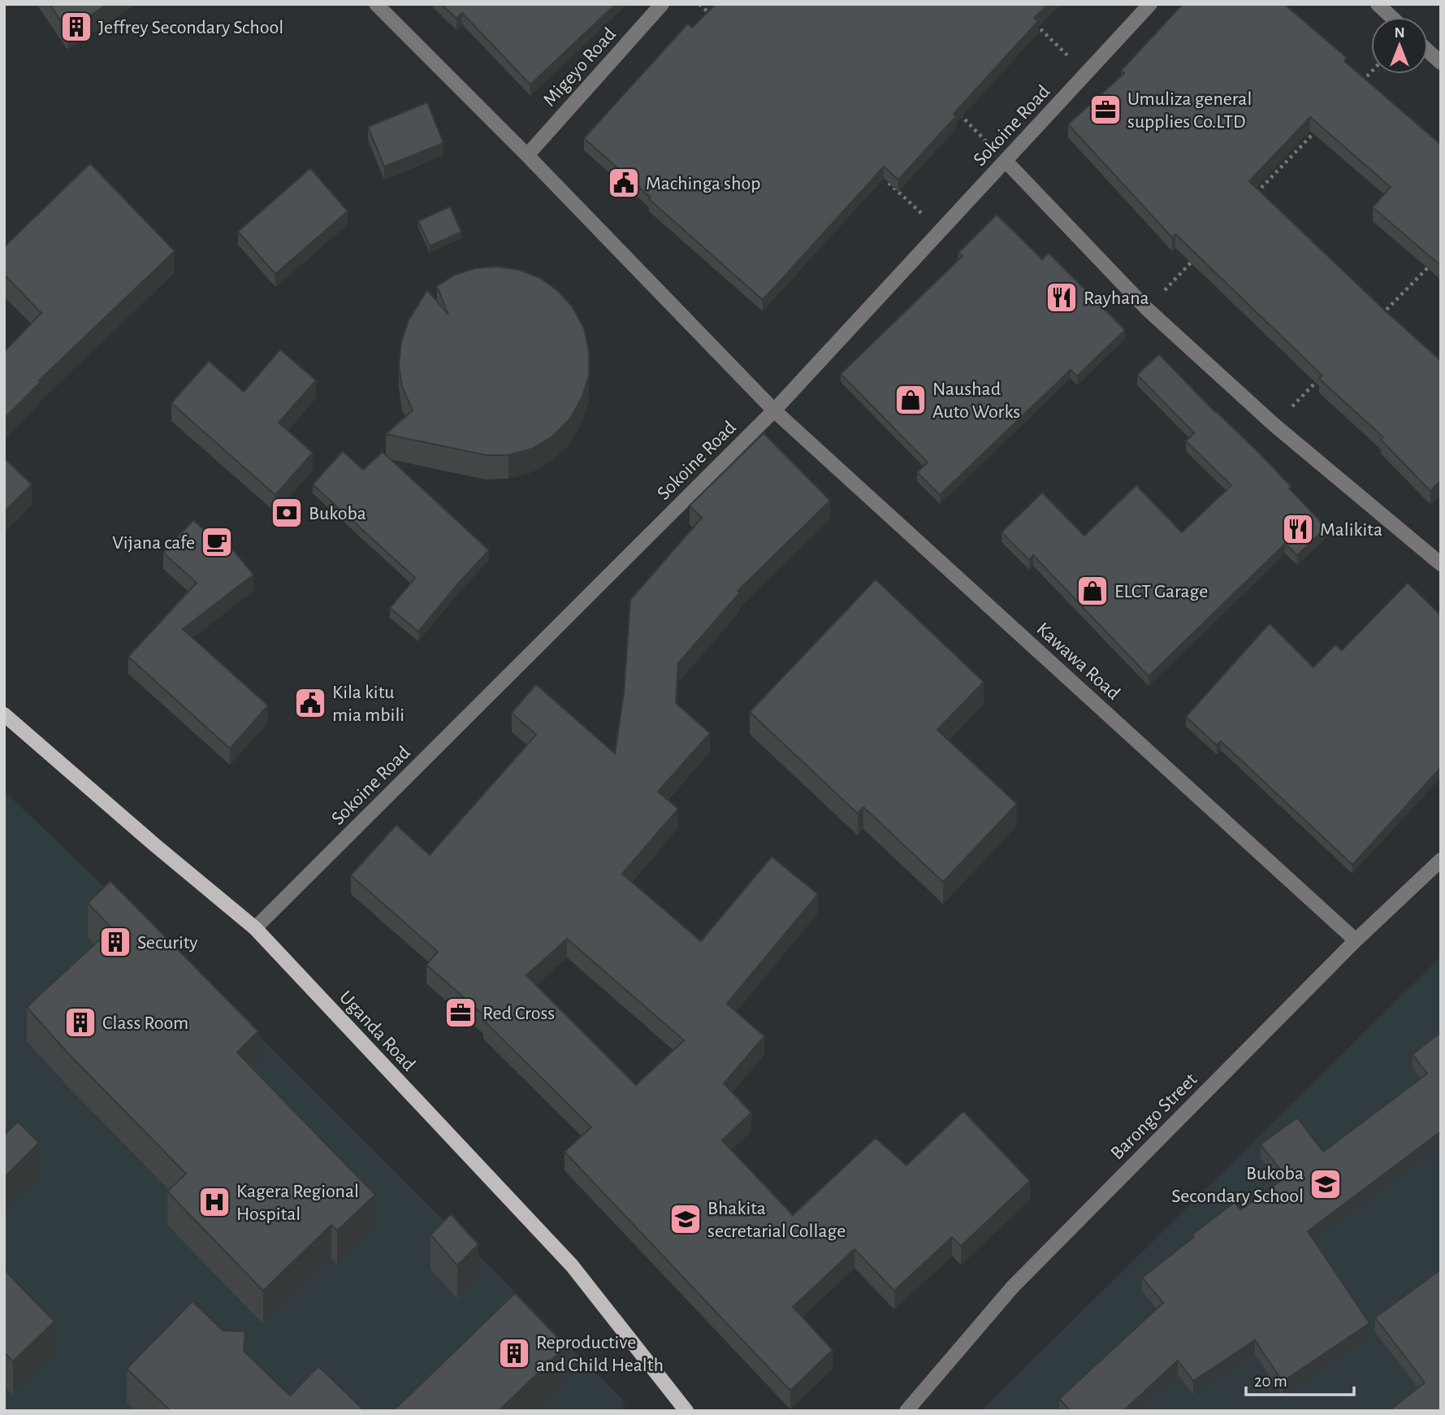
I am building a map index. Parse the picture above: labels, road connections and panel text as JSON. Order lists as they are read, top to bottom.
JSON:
{
  "streets": {
    "main road": ["Uganda Road"],
    "street": [
      "Migeyo Road",
      "Sokoine Road",
      "Kawawa Road",
      "Barongo Street"
    ]
  },
  "crossings": [
    ["Migeyo Road", "Kawawa Road"],
    ["Sokoine Road", "Kawawa Road"],
    ["Sokoine Road", "Uganda Road"],
    ["Kawawa Road", "Barongo Street"]
  ],
  "places": {
    "building": [
      "Jeffrey Secondary School",
      "Security",
      "Class Room",
      "Reproductive and Child Health"
    ],
    "office": ["Umuliza general supplies Co.LTD", "Red Cross"],
    "public building": ["Machinga shop", "Kila kitu mia mbili"],
    "restaurant": ["Rayhana", "Malikita"],
    "shop": ["Naushad Auto Works", "ELCT Garage"],
    "bank": ["Bukoba"],
    "cafe": ["Vijana cafe"],
    "school or university": ["Bukoba Secondary School", "Bhakita secretarial Collage"],
    "hospital": ["Kagera Regional Hospital"]
  },
  "scale_bar": "20 m",
  "north": "top"
}
